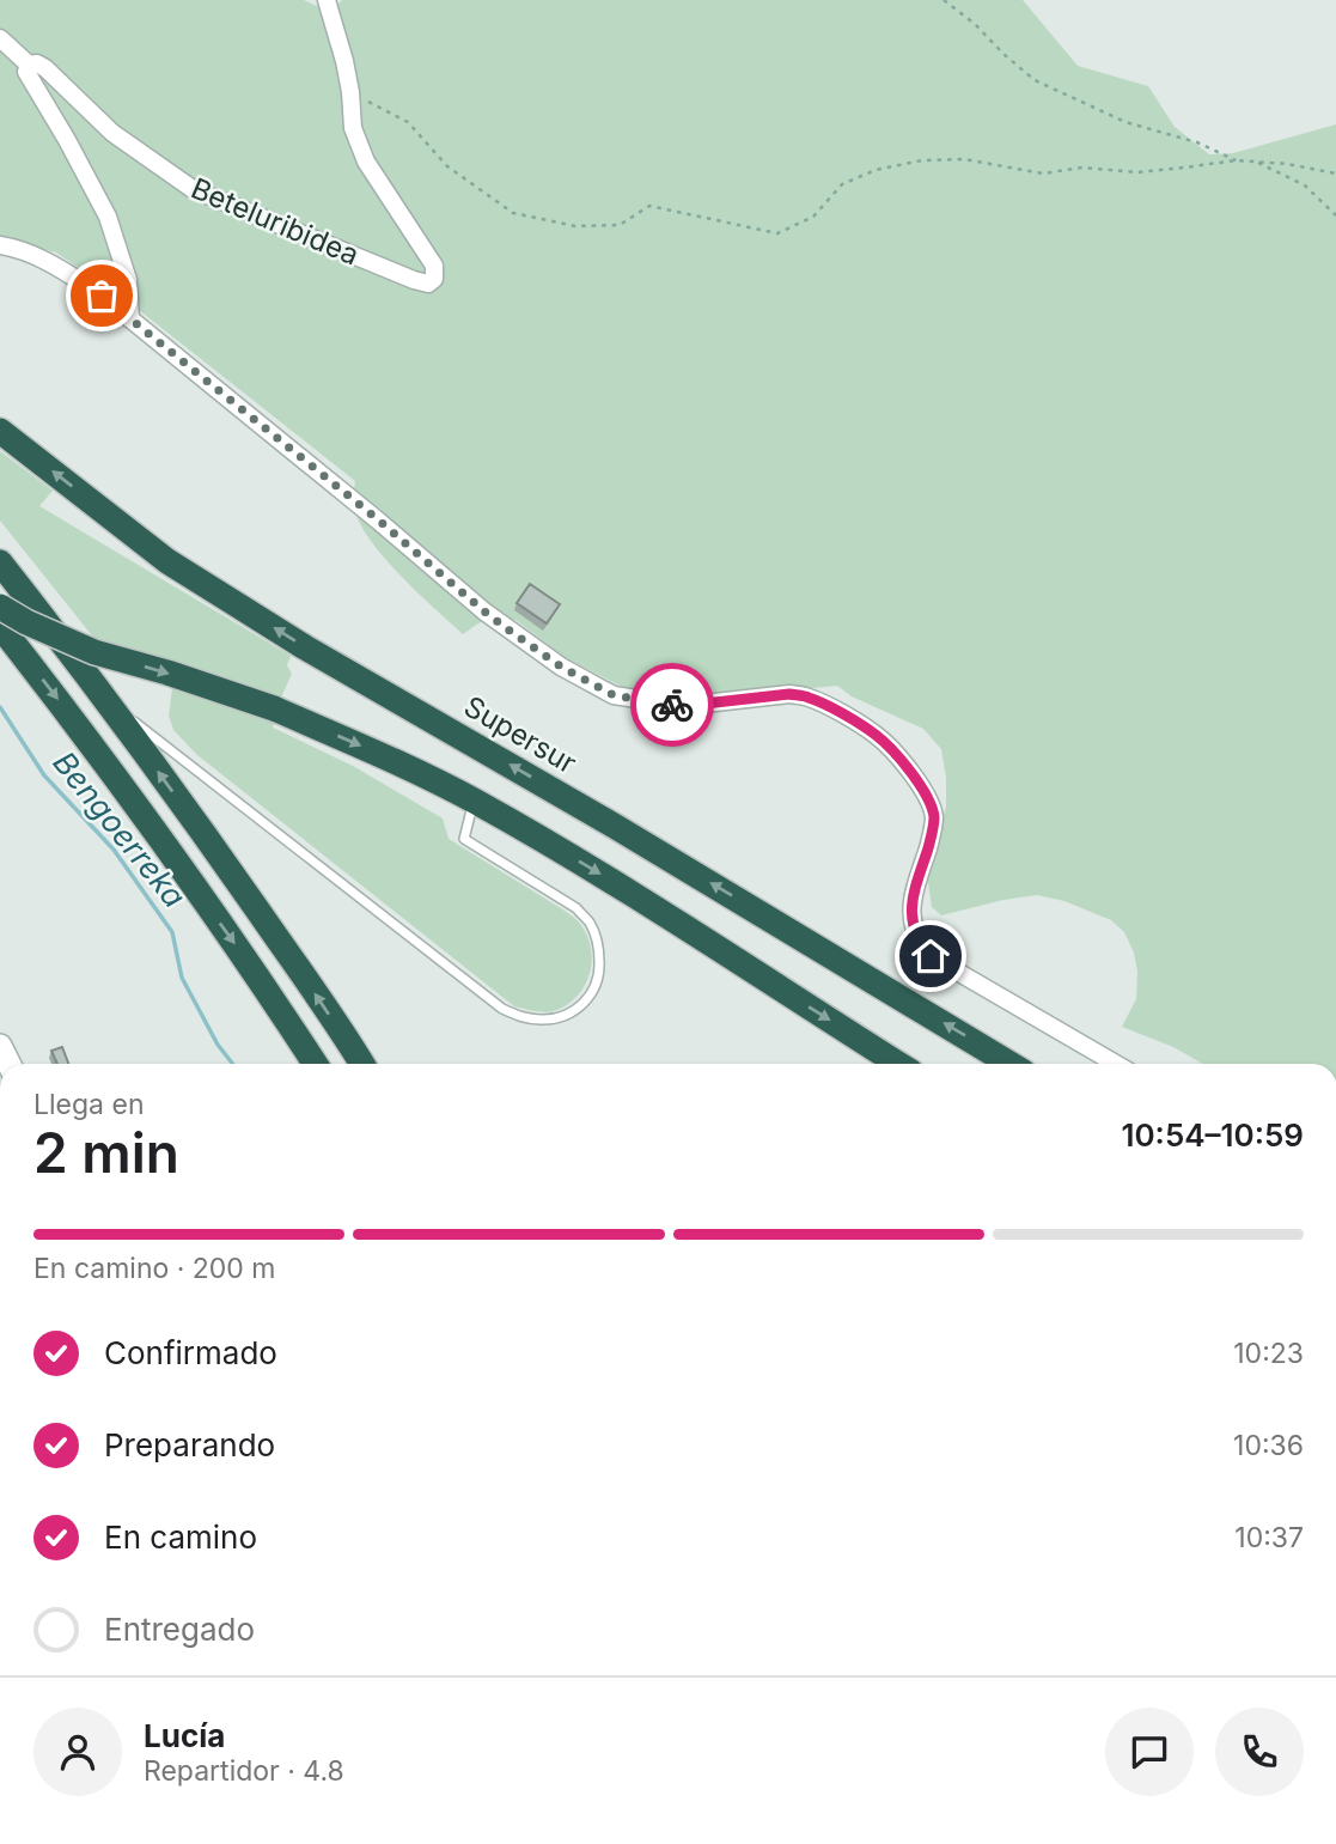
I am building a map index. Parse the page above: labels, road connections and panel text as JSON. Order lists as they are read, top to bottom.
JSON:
{
  "streets": {
    "highway": ["Supersur"],
    "street": ["Beteluribidea"]
  },
  "water": ["Bengoerreka"],
  "page": {
    "heading": ["2 min", "Llega en", "10:54–10:59"],
    "panel": ["Lucía", "Repartidor · 4.8"],
    "bar": "En camino · 200 m",
    "list": [
      ["Confirmado", "10:23"],
      ["Preparando", "10:36"],
      ["En camino", "10:37"],
      "Entregado"
    ]
  }
}
